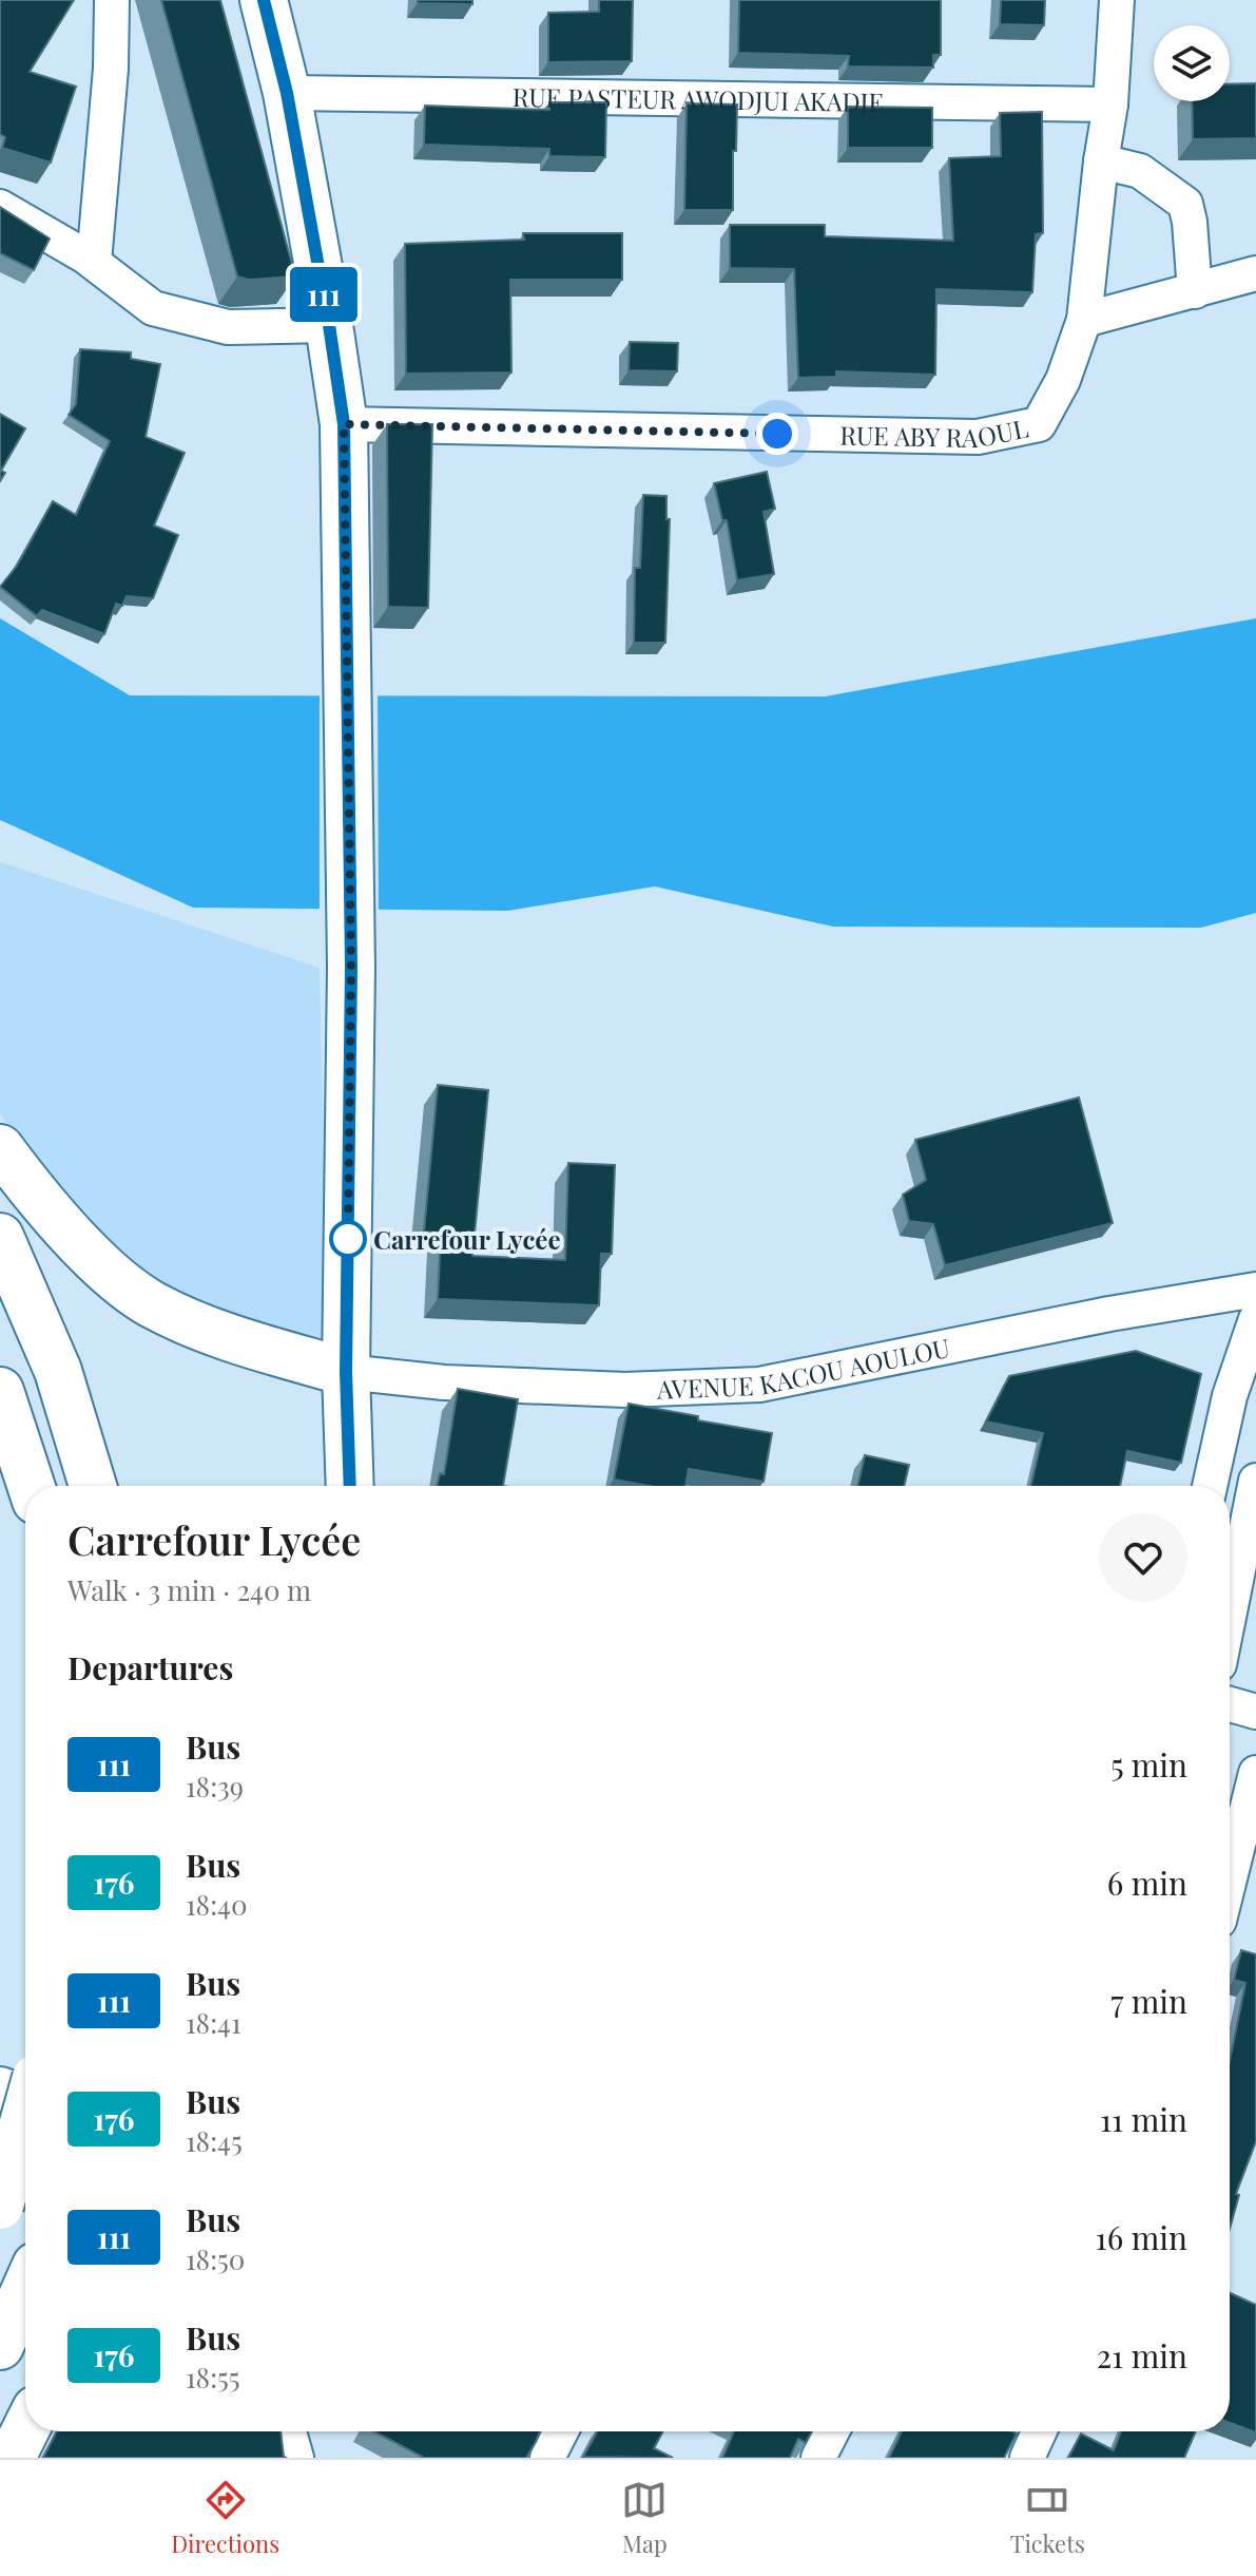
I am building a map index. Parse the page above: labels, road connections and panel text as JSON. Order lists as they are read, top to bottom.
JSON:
{
  "streets": {
    "street": ["RUE PASTEUR AWODJUI AKADJE", "RUE ABY RAOUL", "AVENUE KACOU AOULOU"]
  },
  "crossings": [
    ["RUE PASTEUR AWODJUI AKADJE", "RUE ABY RAOUL"]
  ],
  "places": ["Carrefour Lycée"],
  "lines": ["bus line 111"],
  "page": {
    "on_map": "111",
    "heading": [
      ["Carrefour Lycée", "Walk · 3 min · 240 m"],
      "Departures"
    ],
    "list": [
      {
        "mark": "111",
        "name": "Bus",
        "note": "18:39",
        "value": "5 min"
      },
      {
        "mark": "176",
        "name": "Bus",
        "note": "18:40",
        "value": "6 min"
      },
      {
        "mark": "111",
        "name": "Bus",
        "note": "18:41",
        "value": "7 min"
      },
      {
        "mark": "176",
        "name": "Bus",
        "note": "18:45",
        "value": "11 min"
      },
      {
        "mark": "111",
        "name": "Bus",
        "note": "18:50",
        "value": "16 min"
      },
      {
        "mark": "176",
        "name": "Bus",
        "note": "18:55",
        "value": "21 min"
      }
    ],
    "tabs": ["Directions", "Map", "Tickets"]
  }
}
